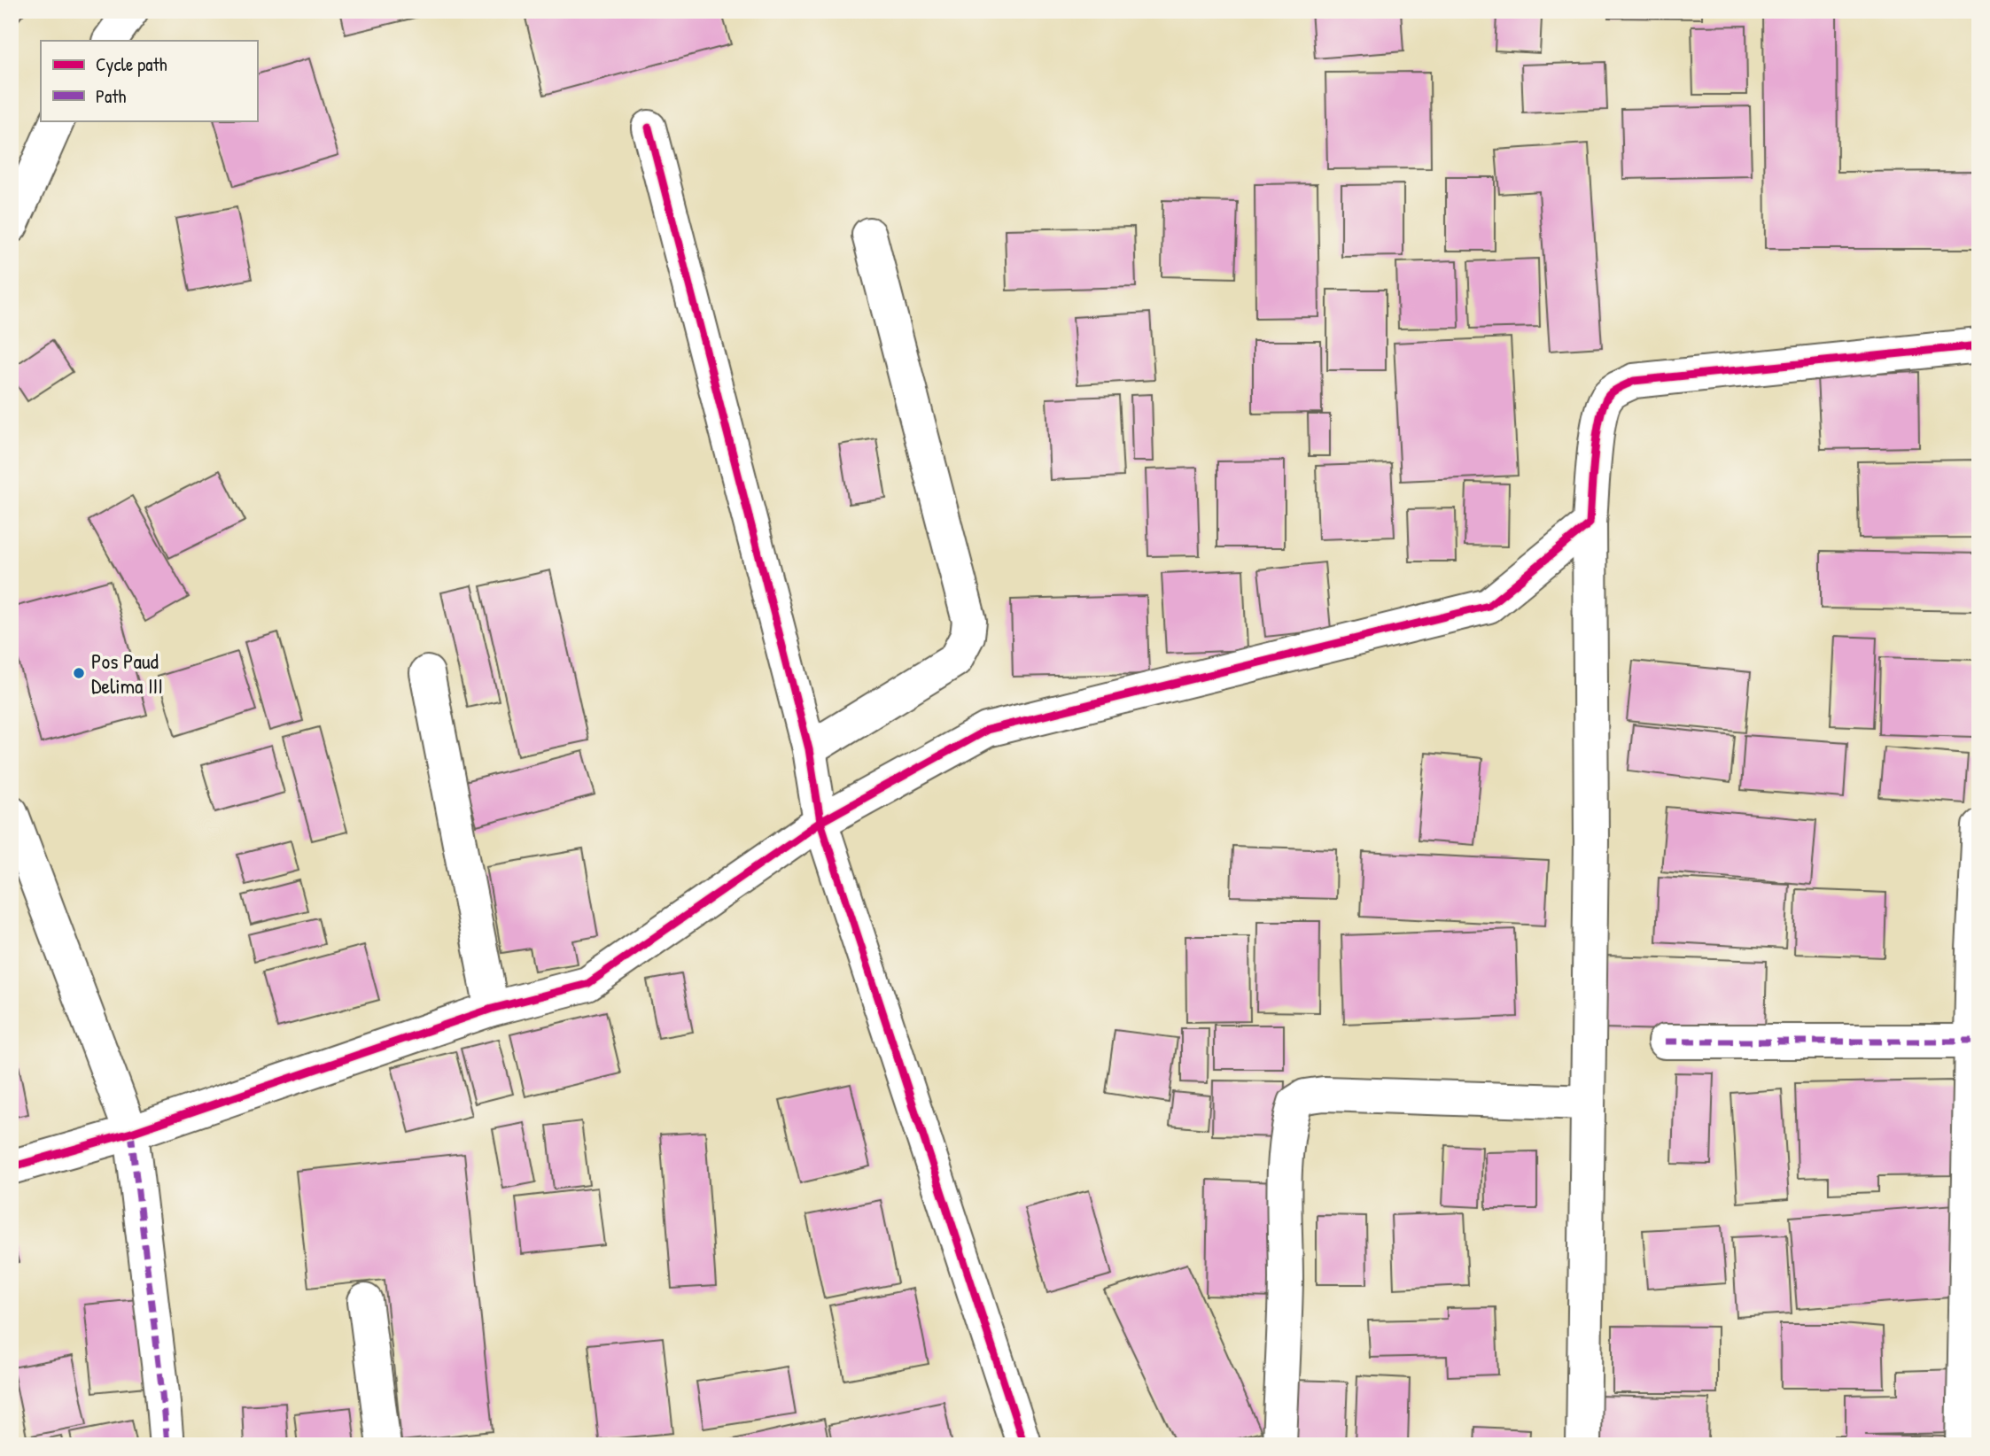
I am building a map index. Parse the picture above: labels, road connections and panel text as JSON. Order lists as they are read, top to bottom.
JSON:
{
  "places": ["Pos Paud Delima III"],
  "legend": ["Cycle path", "Path"]
}
